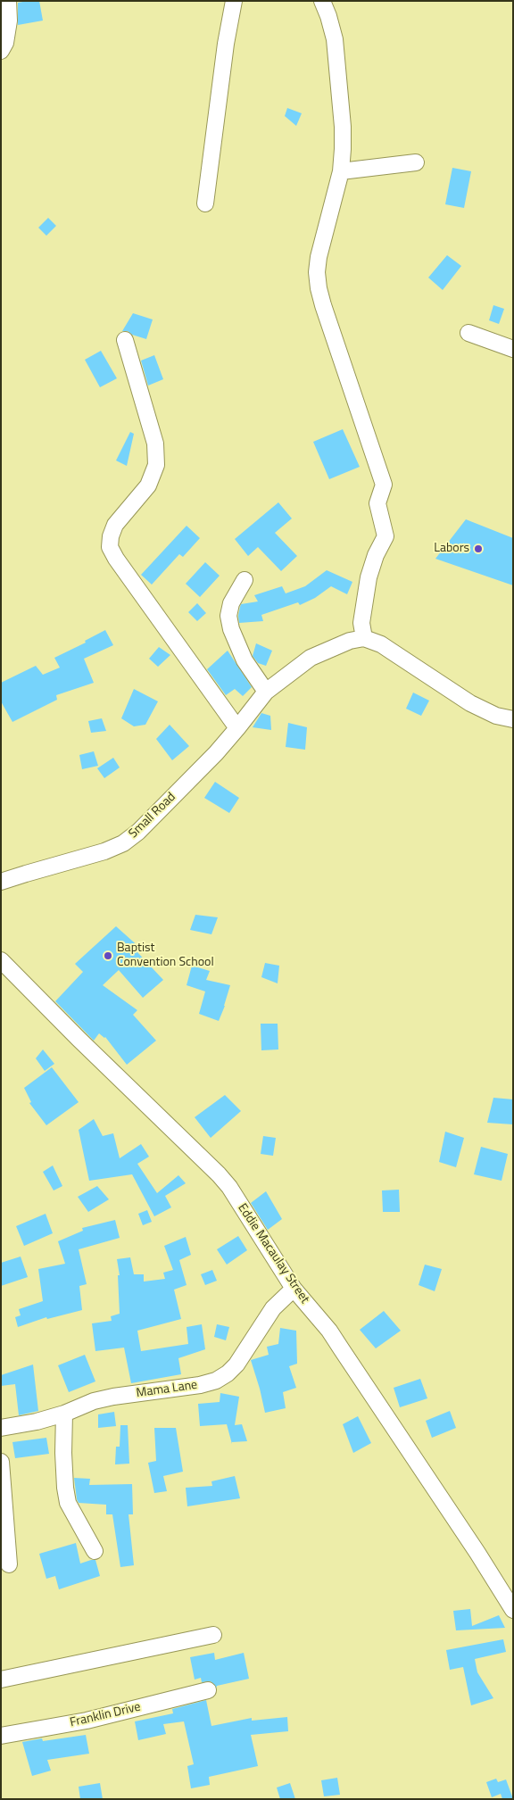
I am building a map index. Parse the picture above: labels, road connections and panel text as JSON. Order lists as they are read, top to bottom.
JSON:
{
  "streets": {
    "street": [
      "Small Road",
      "Eddie Macaulay Street",
      "Mama Lane",
      "Franklin Drive"
    ]
  },
  "crossings": [
    ["Eddie Macaulay Street", "Mama Lane"]
  ],
  "places": ["Labors", "Baptist Convention School"]
}
